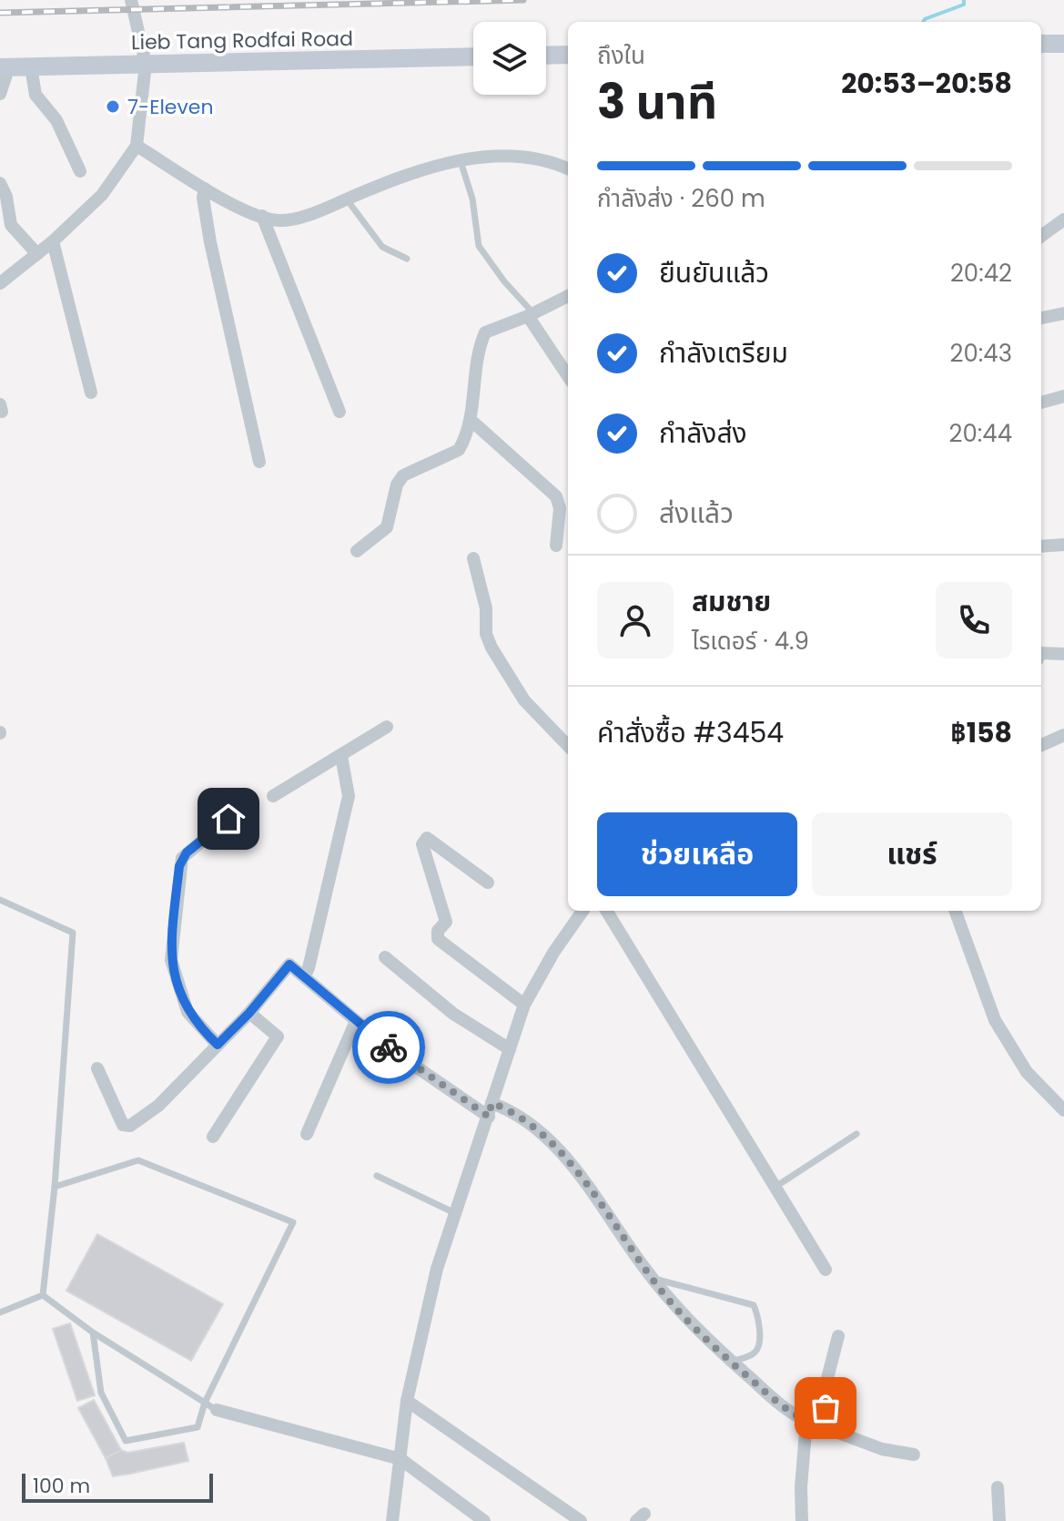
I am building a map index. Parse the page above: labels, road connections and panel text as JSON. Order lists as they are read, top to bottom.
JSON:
{
  "streets": {
    "street": ["Lieb Tang Rodfai Road"]
  },
  "places": ["7-Eleven"],
  "scale_bar": "100 m",
  "page": {
    "heading": ["3 นาที", "ถึงใน", "20:53–20:58"],
    "panel": [
      "สมชาย",
      "ไรเดอร์ · 4.9",
      "คำสั่งซื้อ #3454",
      "฿158"
    ],
    "bar": "กำลังส่ง · 260 m",
    "list": [
      ["ยืนยันแล้ว", "20:42"],
      ["กำลังเตรียม", "20:43"],
      ["กำลังส่ง", "20:44"],
      "ส่งแล้ว"
    ],
    "buttons": ["ช่วยเหลือ", "แชร์"],
    "scale": "100 m"
  }
}
